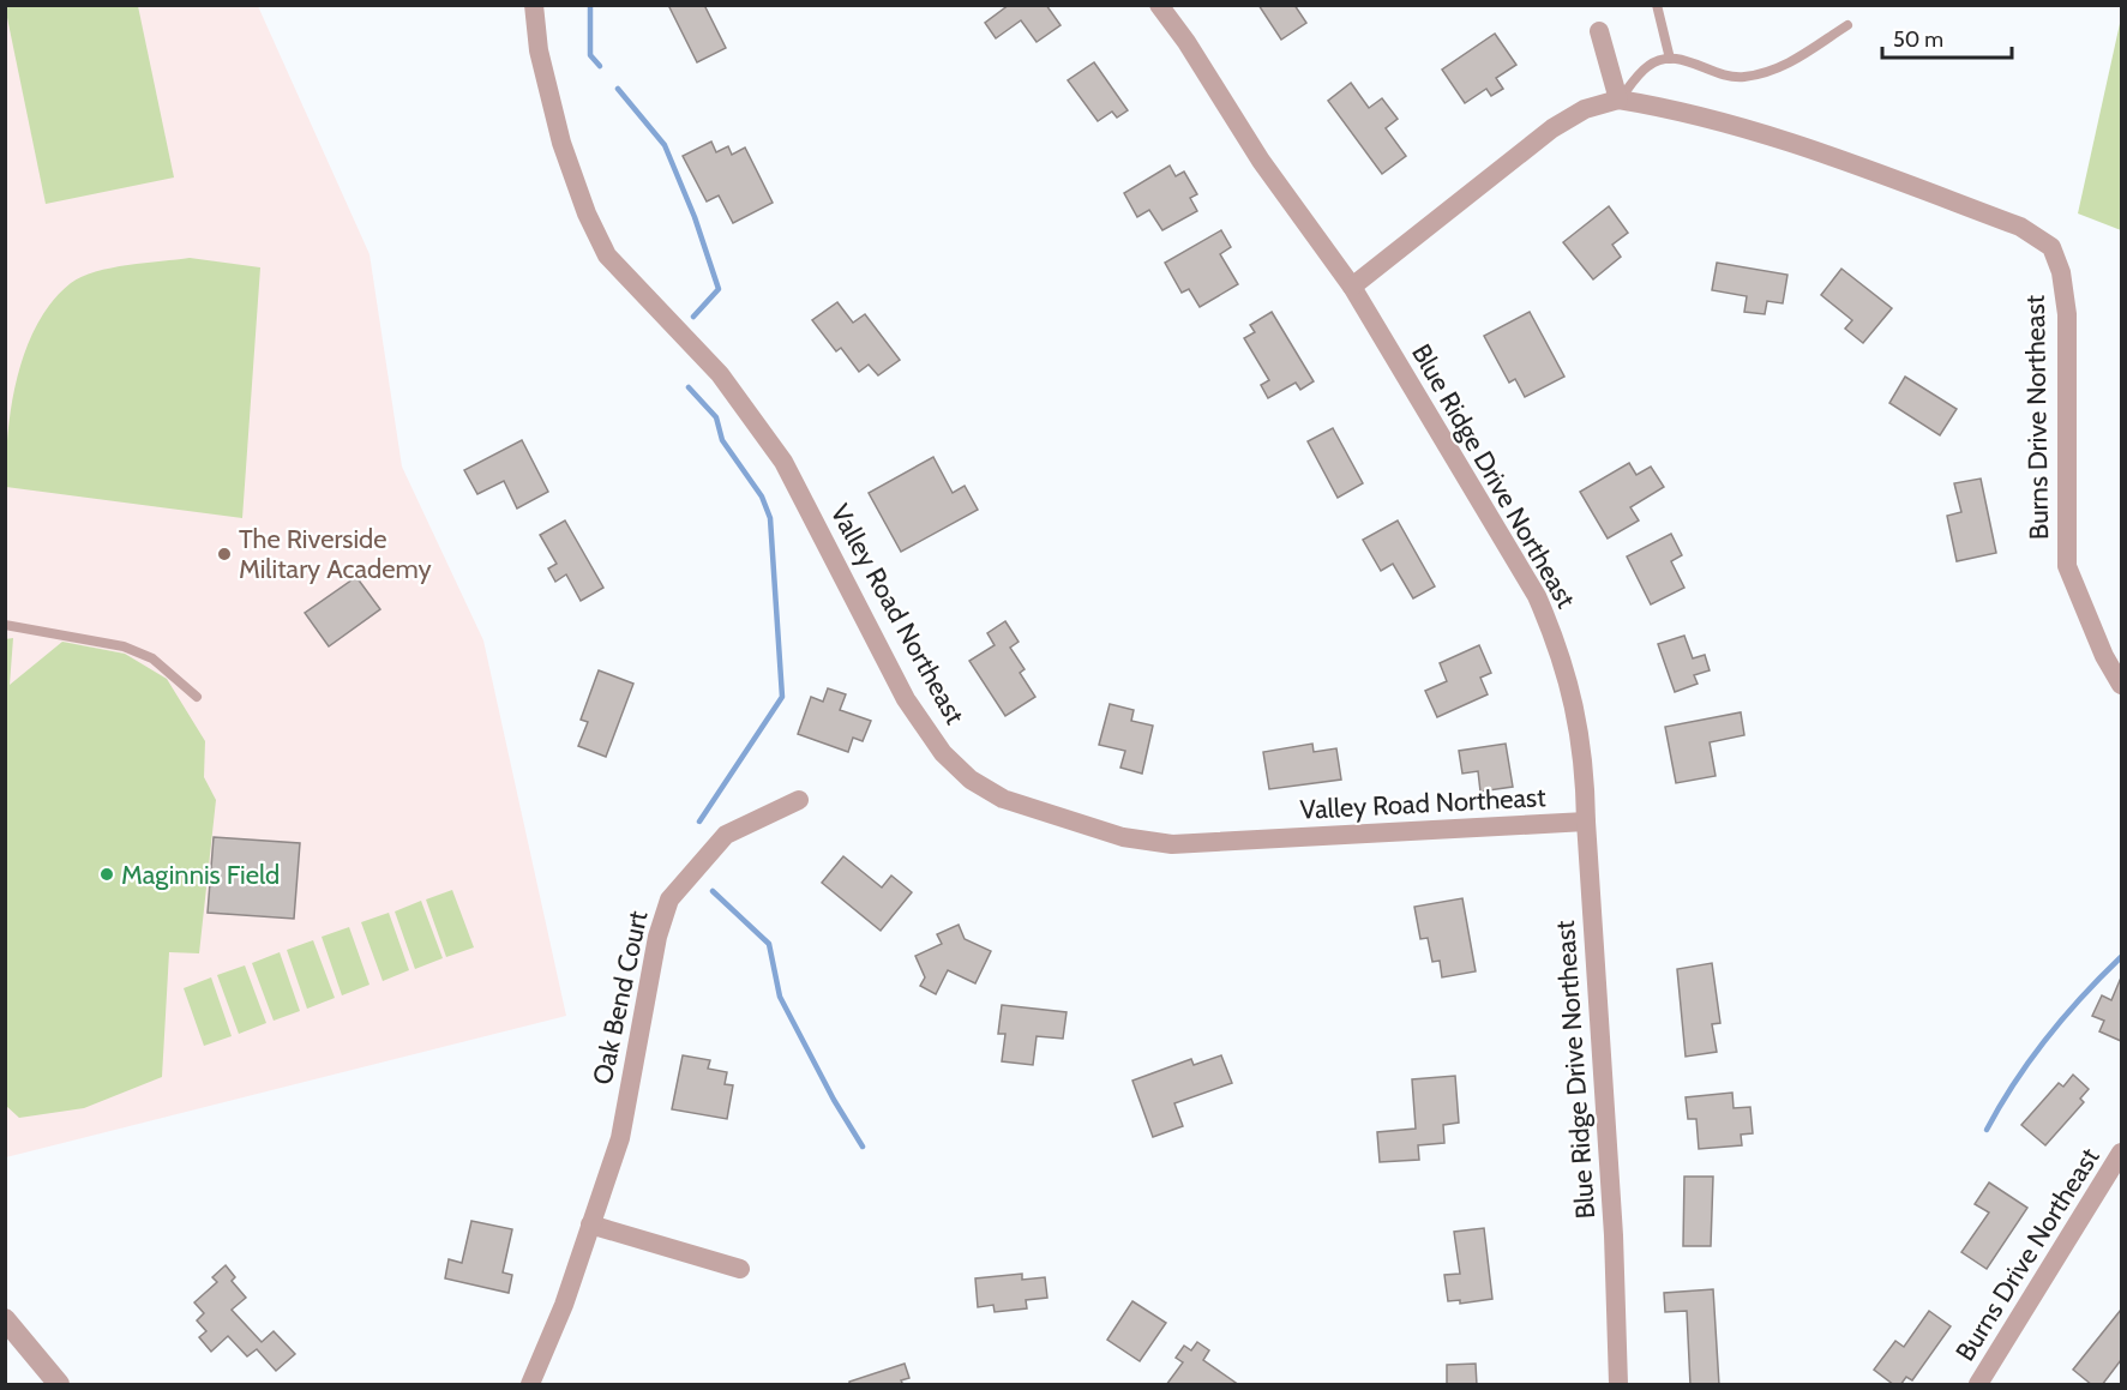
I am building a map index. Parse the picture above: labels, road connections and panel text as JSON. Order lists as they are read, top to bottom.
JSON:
{
  "streets": {
    "street": [
      "Burns Drive Northeast",
      "Blue Ridge Drive Northeast",
      "Valley Road Northeast",
      "Oak Bend Court"
    ]
  },
  "crossings": [
    ["Blue Ridge Drive Northeast", "Valley Road Northeast"]
  ],
  "places": ["The Riverside Military Academy", "Maginnis Field"],
  "scale_bar": "50 m"
}
